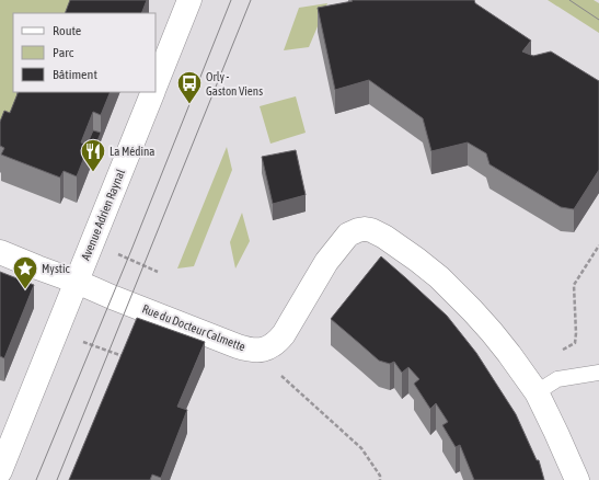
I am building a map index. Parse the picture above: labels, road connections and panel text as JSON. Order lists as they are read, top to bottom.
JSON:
{
  "streets": {
    "street": ["Avenue Adrien Raynal", "Rue du Docteur Calmette"]
  },
  "crossings": [
    ["Avenue Adrien Raynal", "Rue du Docteur Calmette"]
  ],
  "places": {
    "bus stop": ["Orly - Gaston Viens"],
    "restaurant": ["La Médina"],
    "place": ["Mystic"]
  },
  "legend": ["Route", "Parc", "Bâtiment"]
}
